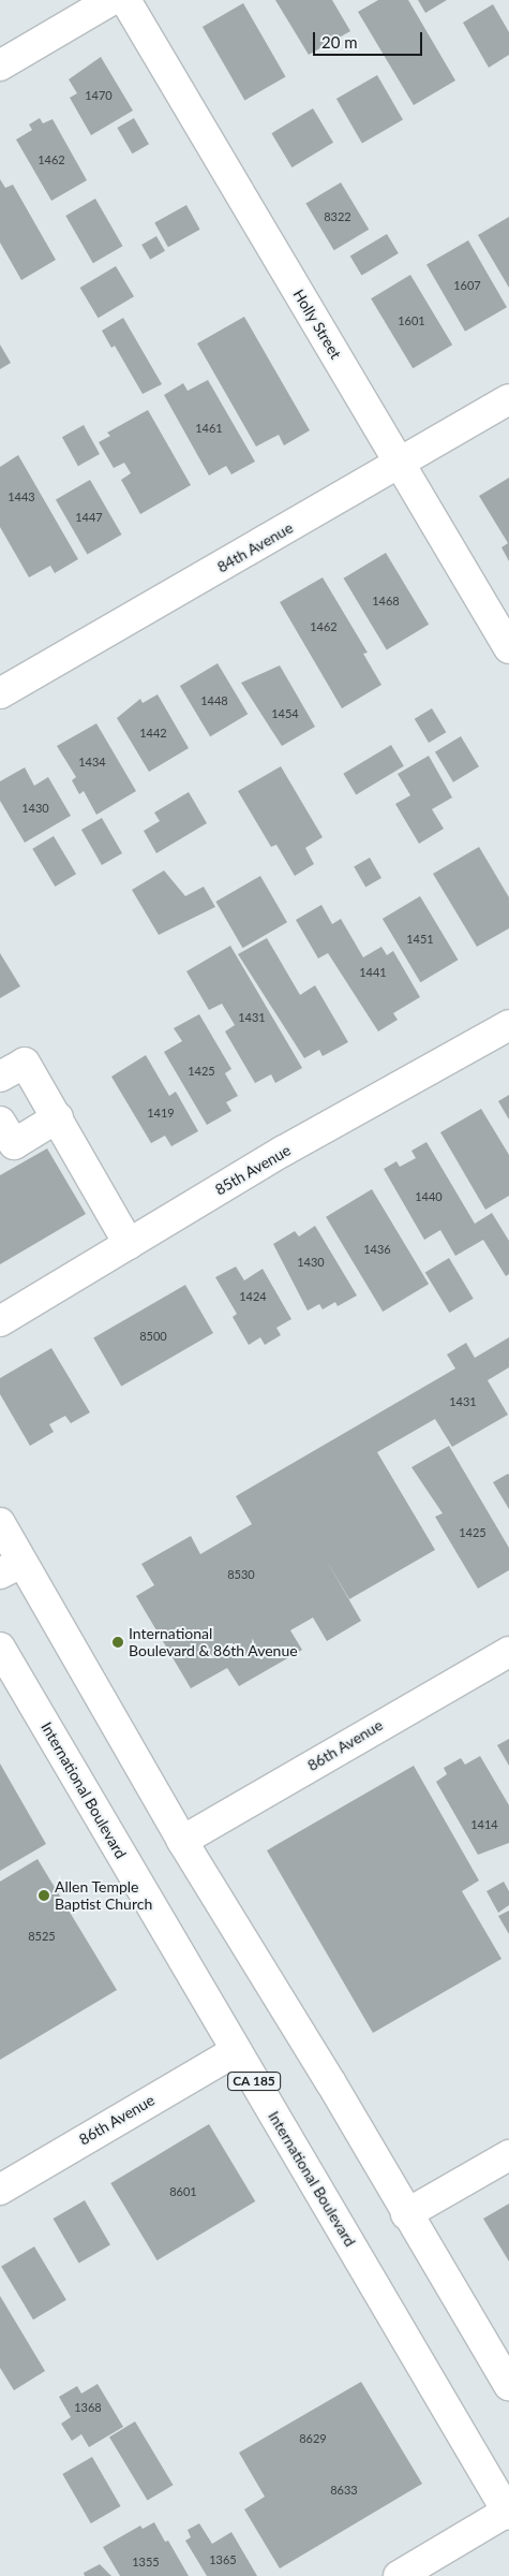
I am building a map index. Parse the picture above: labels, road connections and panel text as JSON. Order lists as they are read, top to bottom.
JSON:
{
  "streets": {
    "street": [
      "Holly Street",
      "84th Avenue",
      "85th Avenue",
      "86th Avenue",
      "International Boulevard",
      "CA 185"
    ]
  },
  "crossings": [
    ["Holly Street", "84th Avenue"],
    ["86th Avenue", "International Boulevard"]
  ],
  "places": ["International Boulevard & 86th Avenue", "Allen Temple Baptist Church"],
  "house_numbers": [
    "1470",
    "1462",
    "8322",
    "1607",
    "1601",
    "1461",
    "1443",
    "1447",
    "1468",
    "1462",
    "1448",
    "1454",
    "1442",
    "1434",
    "1430",
    "1451",
    "1441",
    "1431",
    "1425",
    "1419",
    "1440",
    "1436",
    "1430",
    "1424",
    "8500",
    "1431",
    "1425",
    "8530",
    "1414",
    "8525",
    "8601",
    "1368",
    "8629",
    "8633",
    "1365",
    "1355"
  ],
  "scale_bar": "20 m"
}
